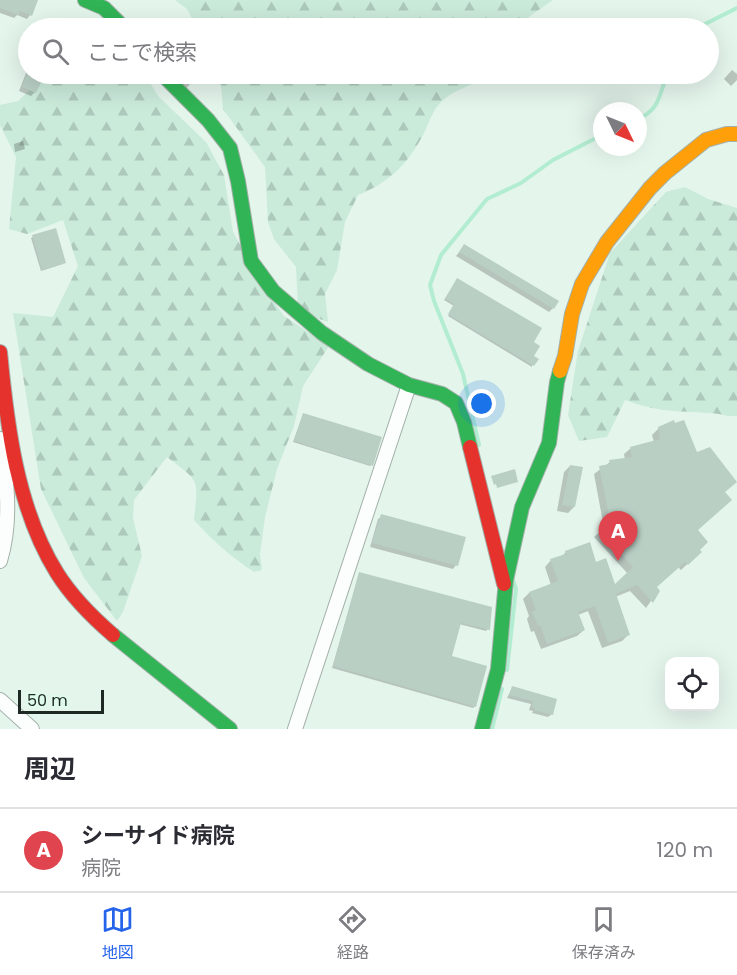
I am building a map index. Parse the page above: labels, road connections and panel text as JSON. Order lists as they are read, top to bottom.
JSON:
{
  "scale_bar": "50 m",
  "north": "bottom right",
  "page": {
    "search": "ここで検索",
    "pins": "A",
    "scale": "50 m",
    "heading": "周辺",
    "list": [
      {
        "mark": "A",
        "name": "シーサイド病院",
        "note": "病院",
        "value": "120 m"
      }
    ],
    "nav": ["地図", "経路", "保存済み"]
  }
}
